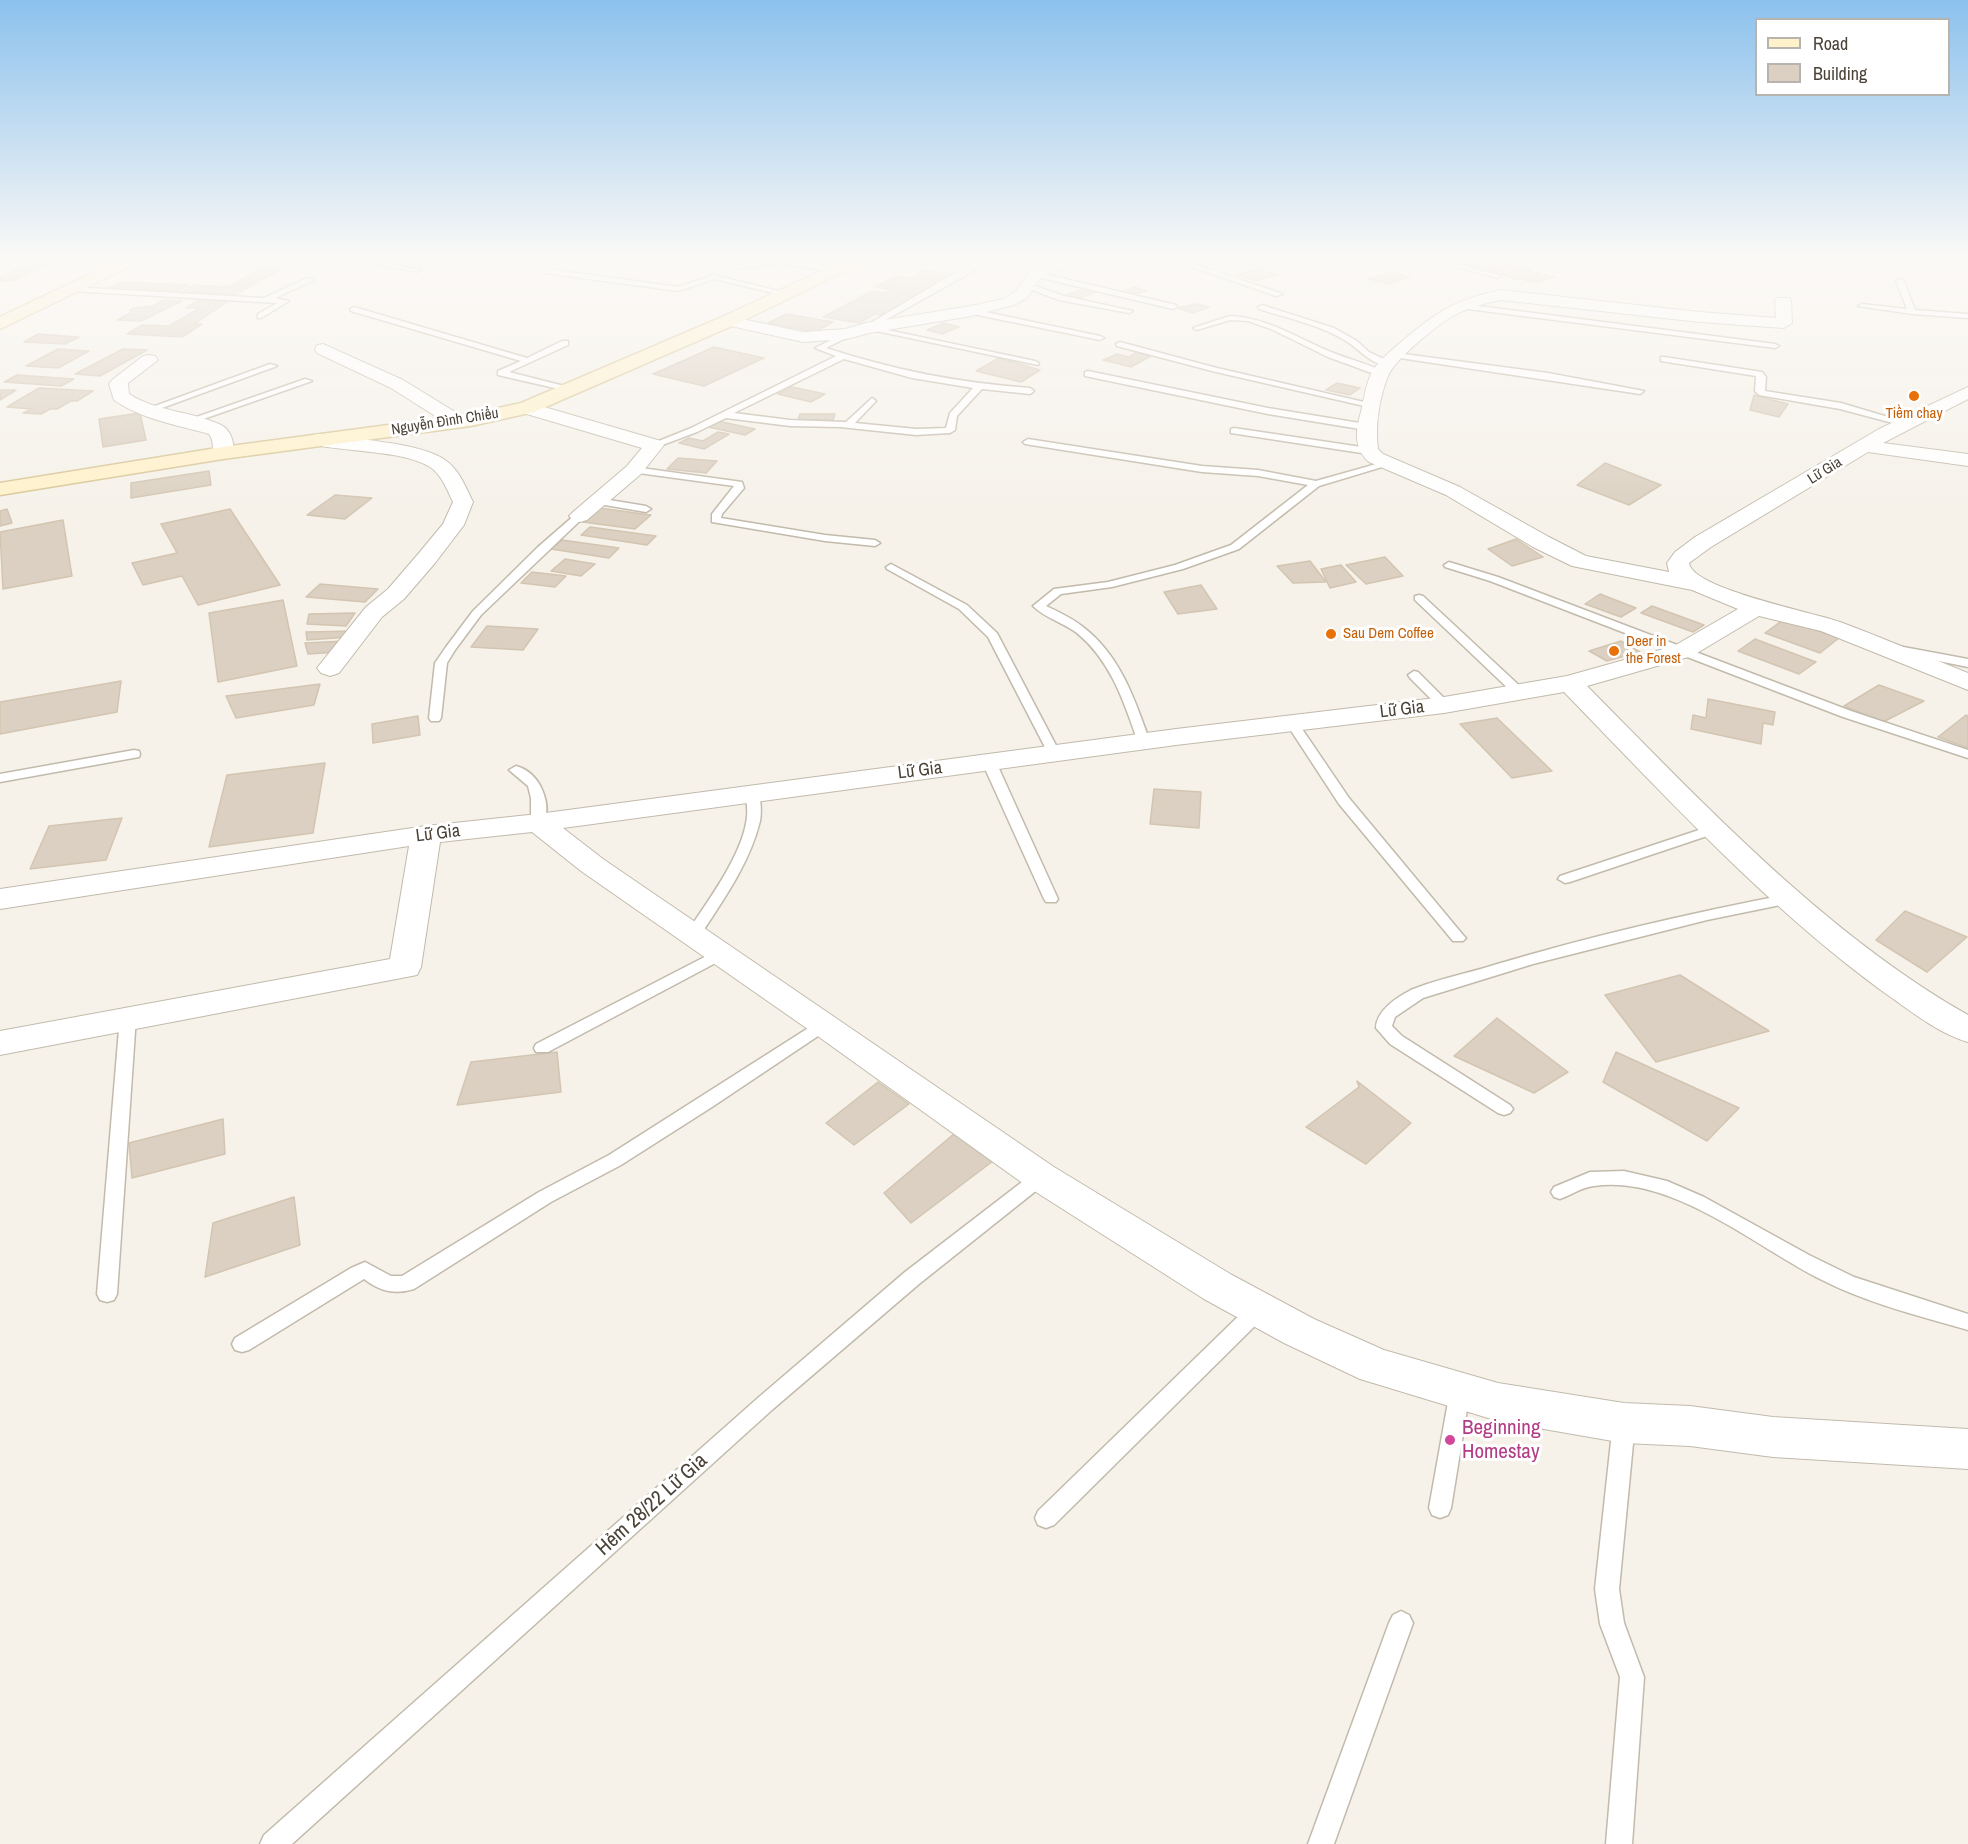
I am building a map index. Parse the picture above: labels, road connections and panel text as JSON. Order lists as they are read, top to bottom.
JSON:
{
  "streets": {
    "main road": ["Nguyễn Đình Chiểu"],
    "street": ["Lữ Gia"],
    "lane": ["Hẻm 28/22 Lữ Gia"]
  },
  "places": [
    "Tiềm chay",
    "Sau Dem Coffee",
    "Deer in the Forest",
    "Beginning Homestay"
  ],
  "legend": ["Road", "Building"]
}
